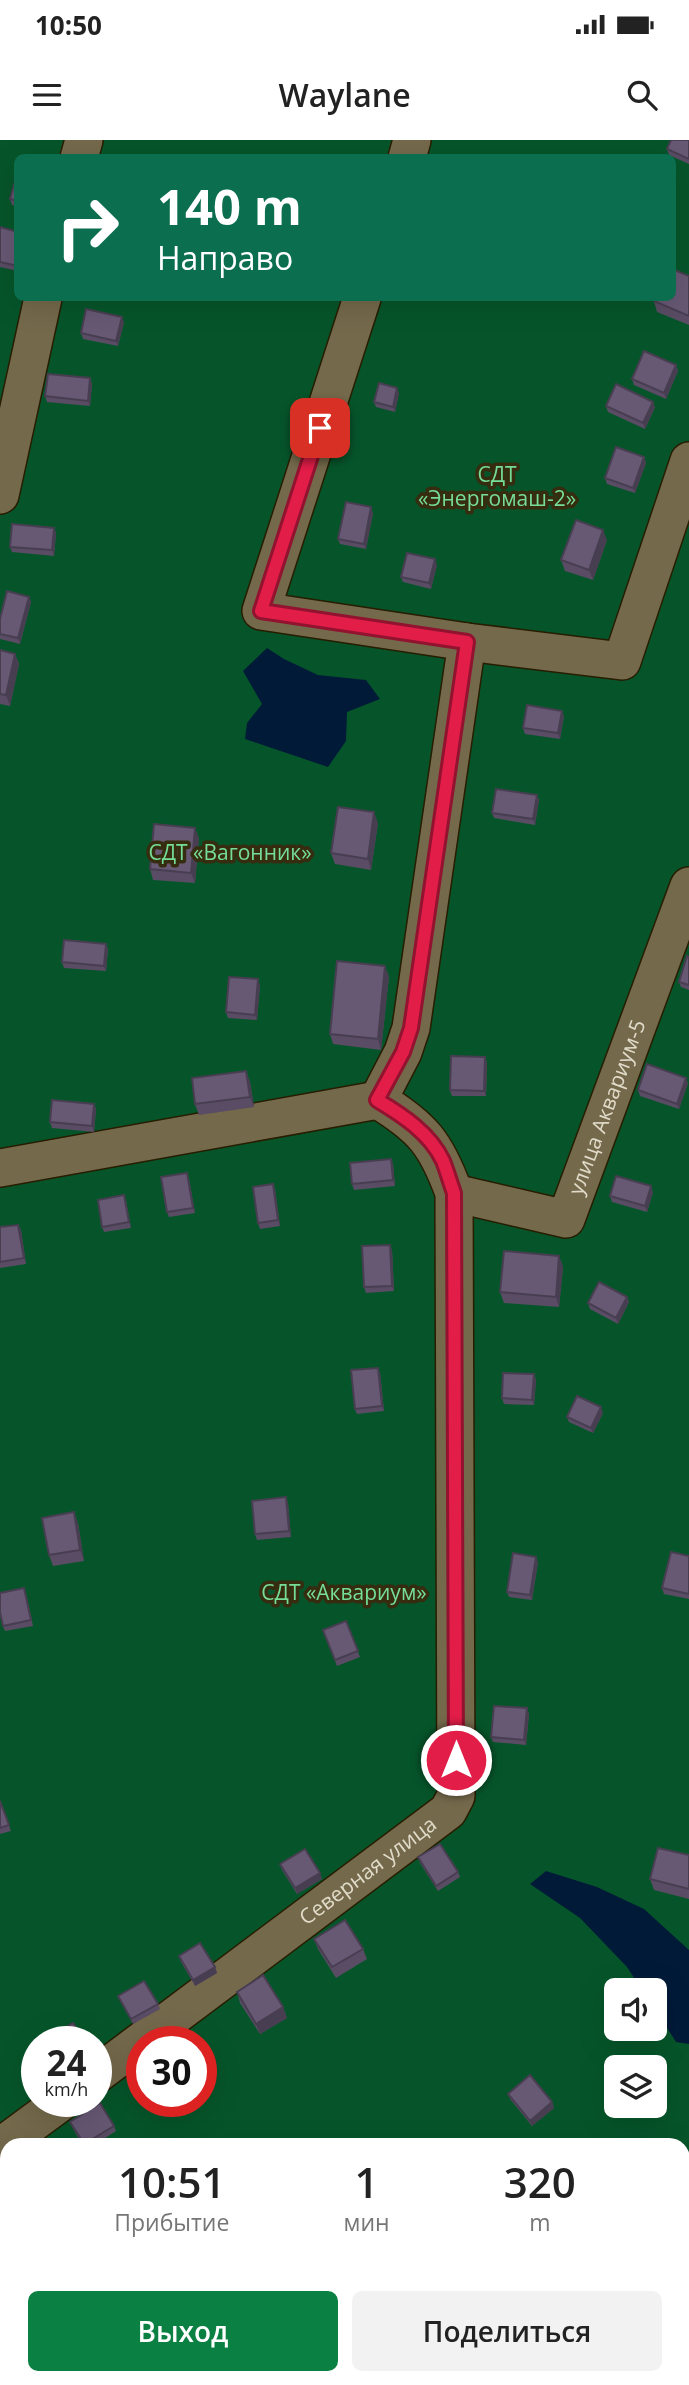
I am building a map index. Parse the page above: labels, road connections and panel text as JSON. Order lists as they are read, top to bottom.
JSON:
{
  "streets": {
    "street": ["улица Аквариум-5", "Северная улица"]
  },
  "crossings": [
    ["улица Аквариум-5", "Северная улица"]
  ],
  "parks": ["СДТ «Энергомаш-2»", "СДТ «Вагонник»", "СДТ «Аквариум»"],
  "page": {
    "status": "10:50",
    "header": "Waylane",
    "turn": ["140 m", "Направо"],
    "speed": "24 km/h",
    "limit": "30",
    "eta": [
      "10:51",
      "Прибытие",
      "1",
      "мин",
      "320",
      "m"
    ],
    "buttons": ["Выход", "Поделиться"]
  }
}
